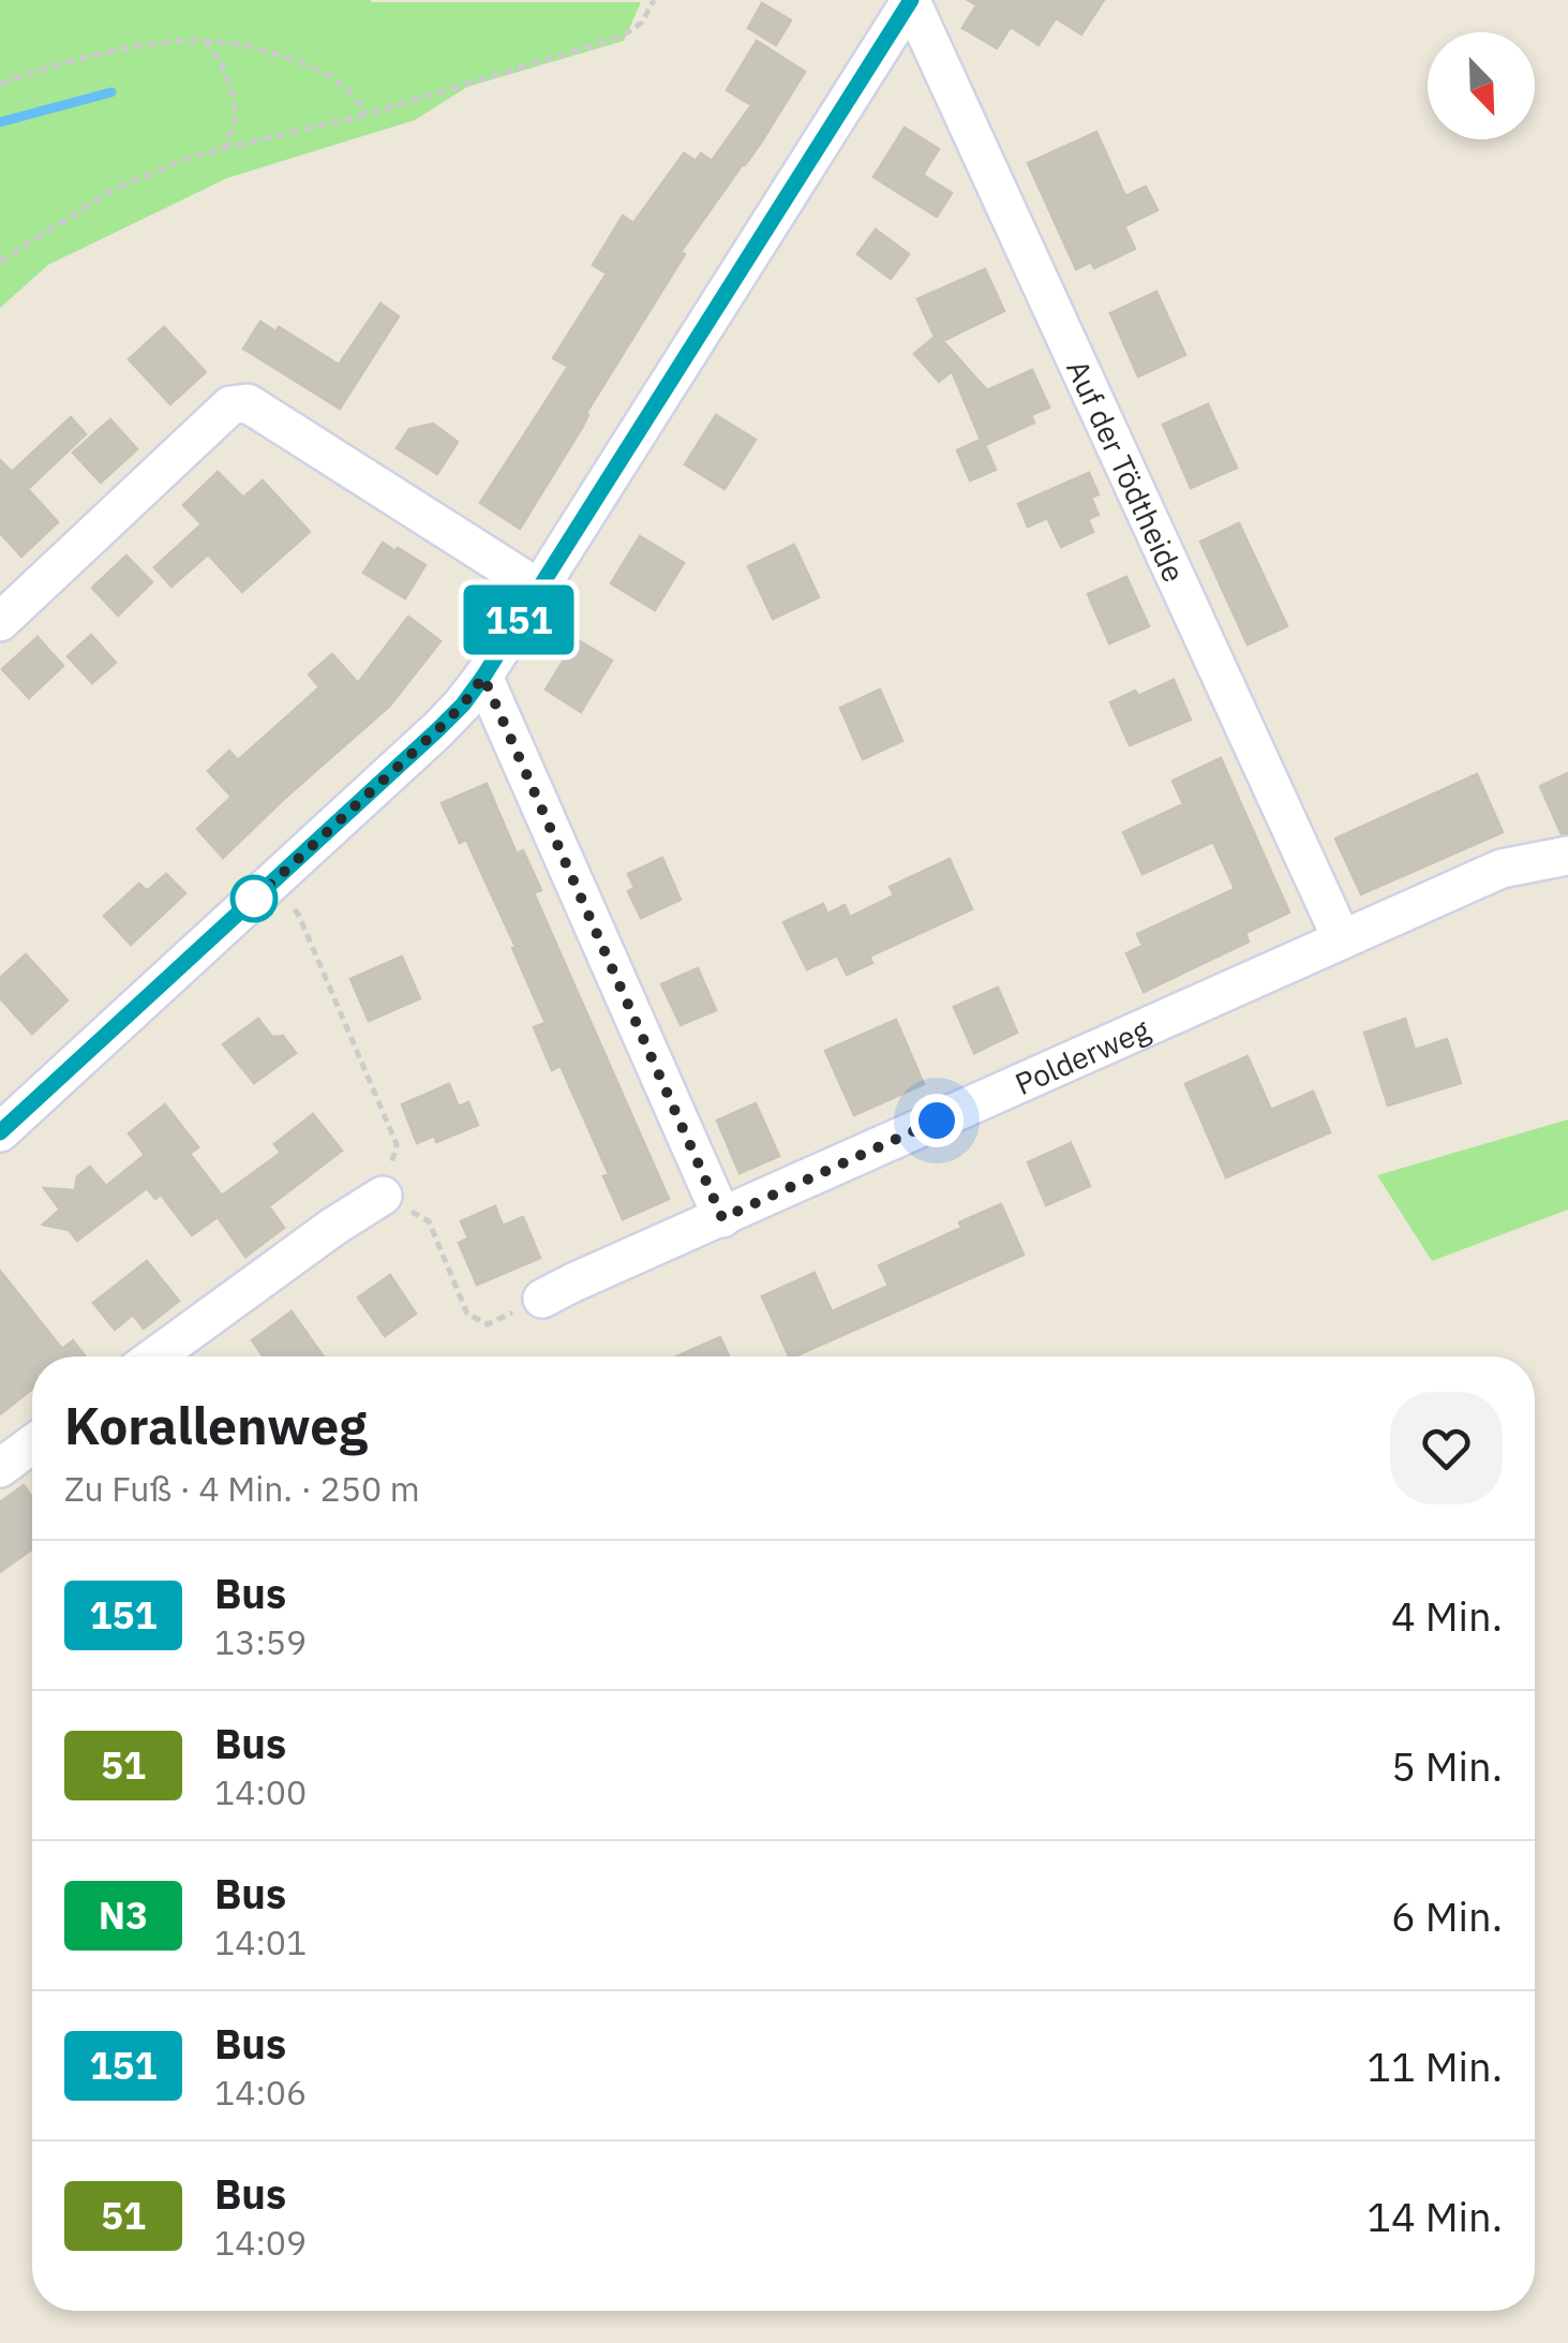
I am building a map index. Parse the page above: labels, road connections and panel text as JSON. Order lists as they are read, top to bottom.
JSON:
{
  "streets": {
    "street": ["Auf der Tödtheide", "Polderweg"]
  },
  "crossings": [
    ["Auf der Tödtheide", "Polderweg"]
  ],
  "lines": ["bus line 151"],
  "north": "bottom right",
  "page": {
    "on_map": "151",
    "heading": ["Korallenweg", "Zu Fuß · 4 Min. · 250 m"],
    "list": [
      {
        "mark": "151",
        "name": "Bus",
        "note": "13:59",
        "value": "4 Min."
      },
      {
        "mark": "51",
        "name": "Bus",
        "note": "14:00",
        "value": "5 Min."
      },
      {
        "mark": "N3",
        "name": "Bus",
        "note": "14:01",
        "value": "6 Min."
      },
      {
        "mark": "151",
        "name": "Bus",
        "note": "14:06",
        "value": "11 Min."
      },
      {
        "mark": "51",
        "name": "Bus",
        "note": "14:09",
        "value": "14 Min."
      }
    ]
  }
}
